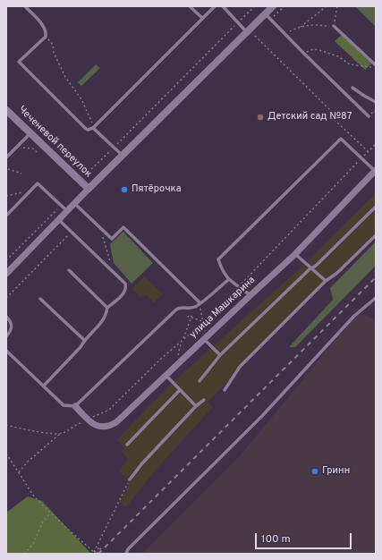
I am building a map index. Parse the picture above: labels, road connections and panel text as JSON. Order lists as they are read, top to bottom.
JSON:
{
  "streets": {
    "street": ["Чеченевой переулок", "улица Машкарина"]
  },
  "places": ["Детский сад №87", "Пятёрочка", "Гринн"],
  "scale_bar": "100 m"
}
